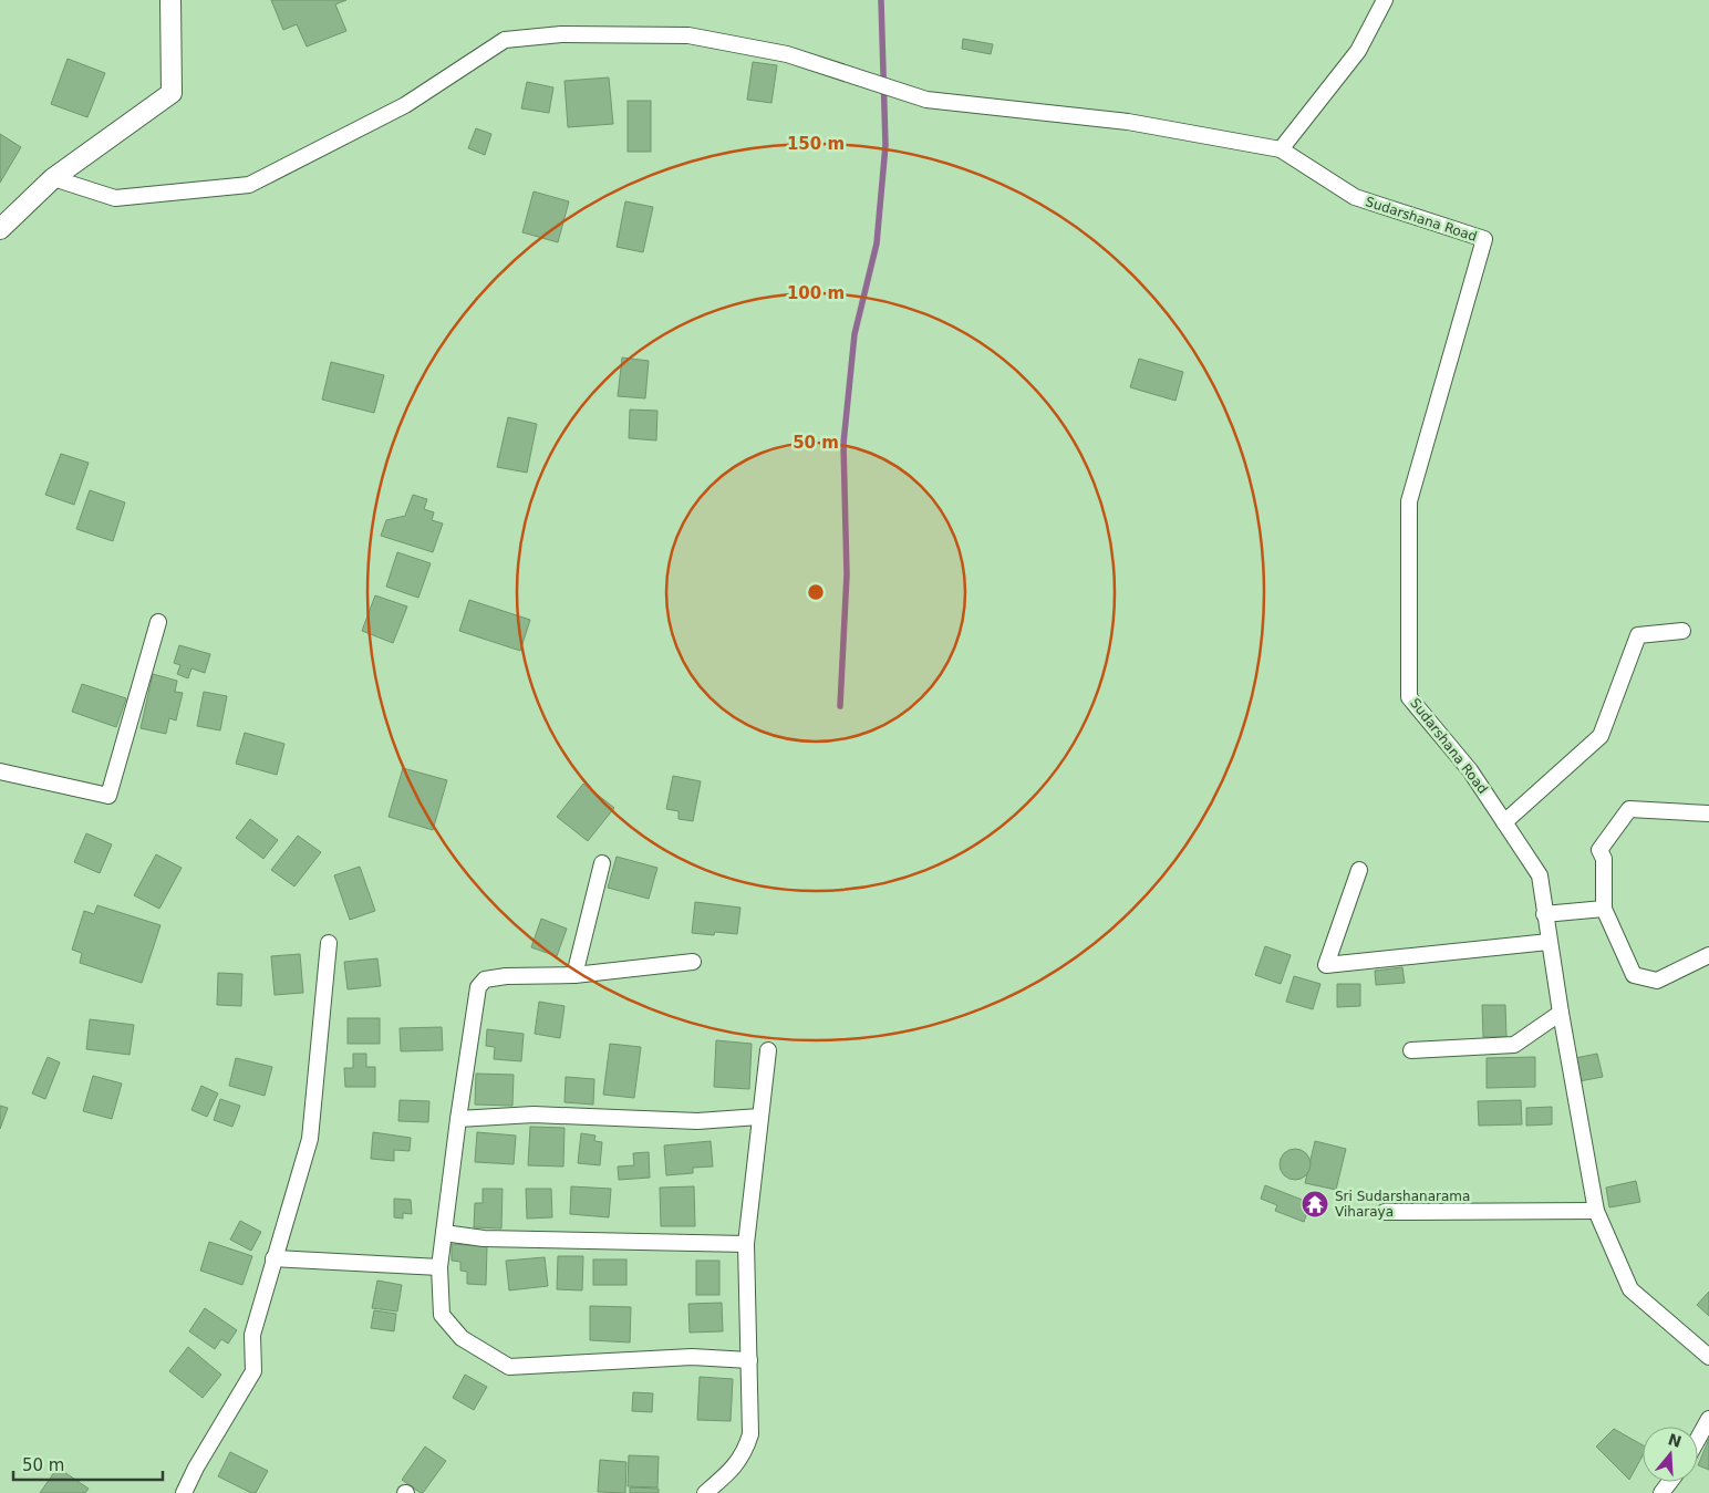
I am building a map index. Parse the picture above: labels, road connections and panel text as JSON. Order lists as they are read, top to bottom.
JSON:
{
  "streets": {
    "street": ["Sudarshana Road"]
  },
  "places": {
    "temple": ["Sri Sudarshanarama Viharaya"]
  },
  "scale_bar": "50 m",
  "north": "top",
  "rings": ["150 m", "100 m", "50 m"]
}
